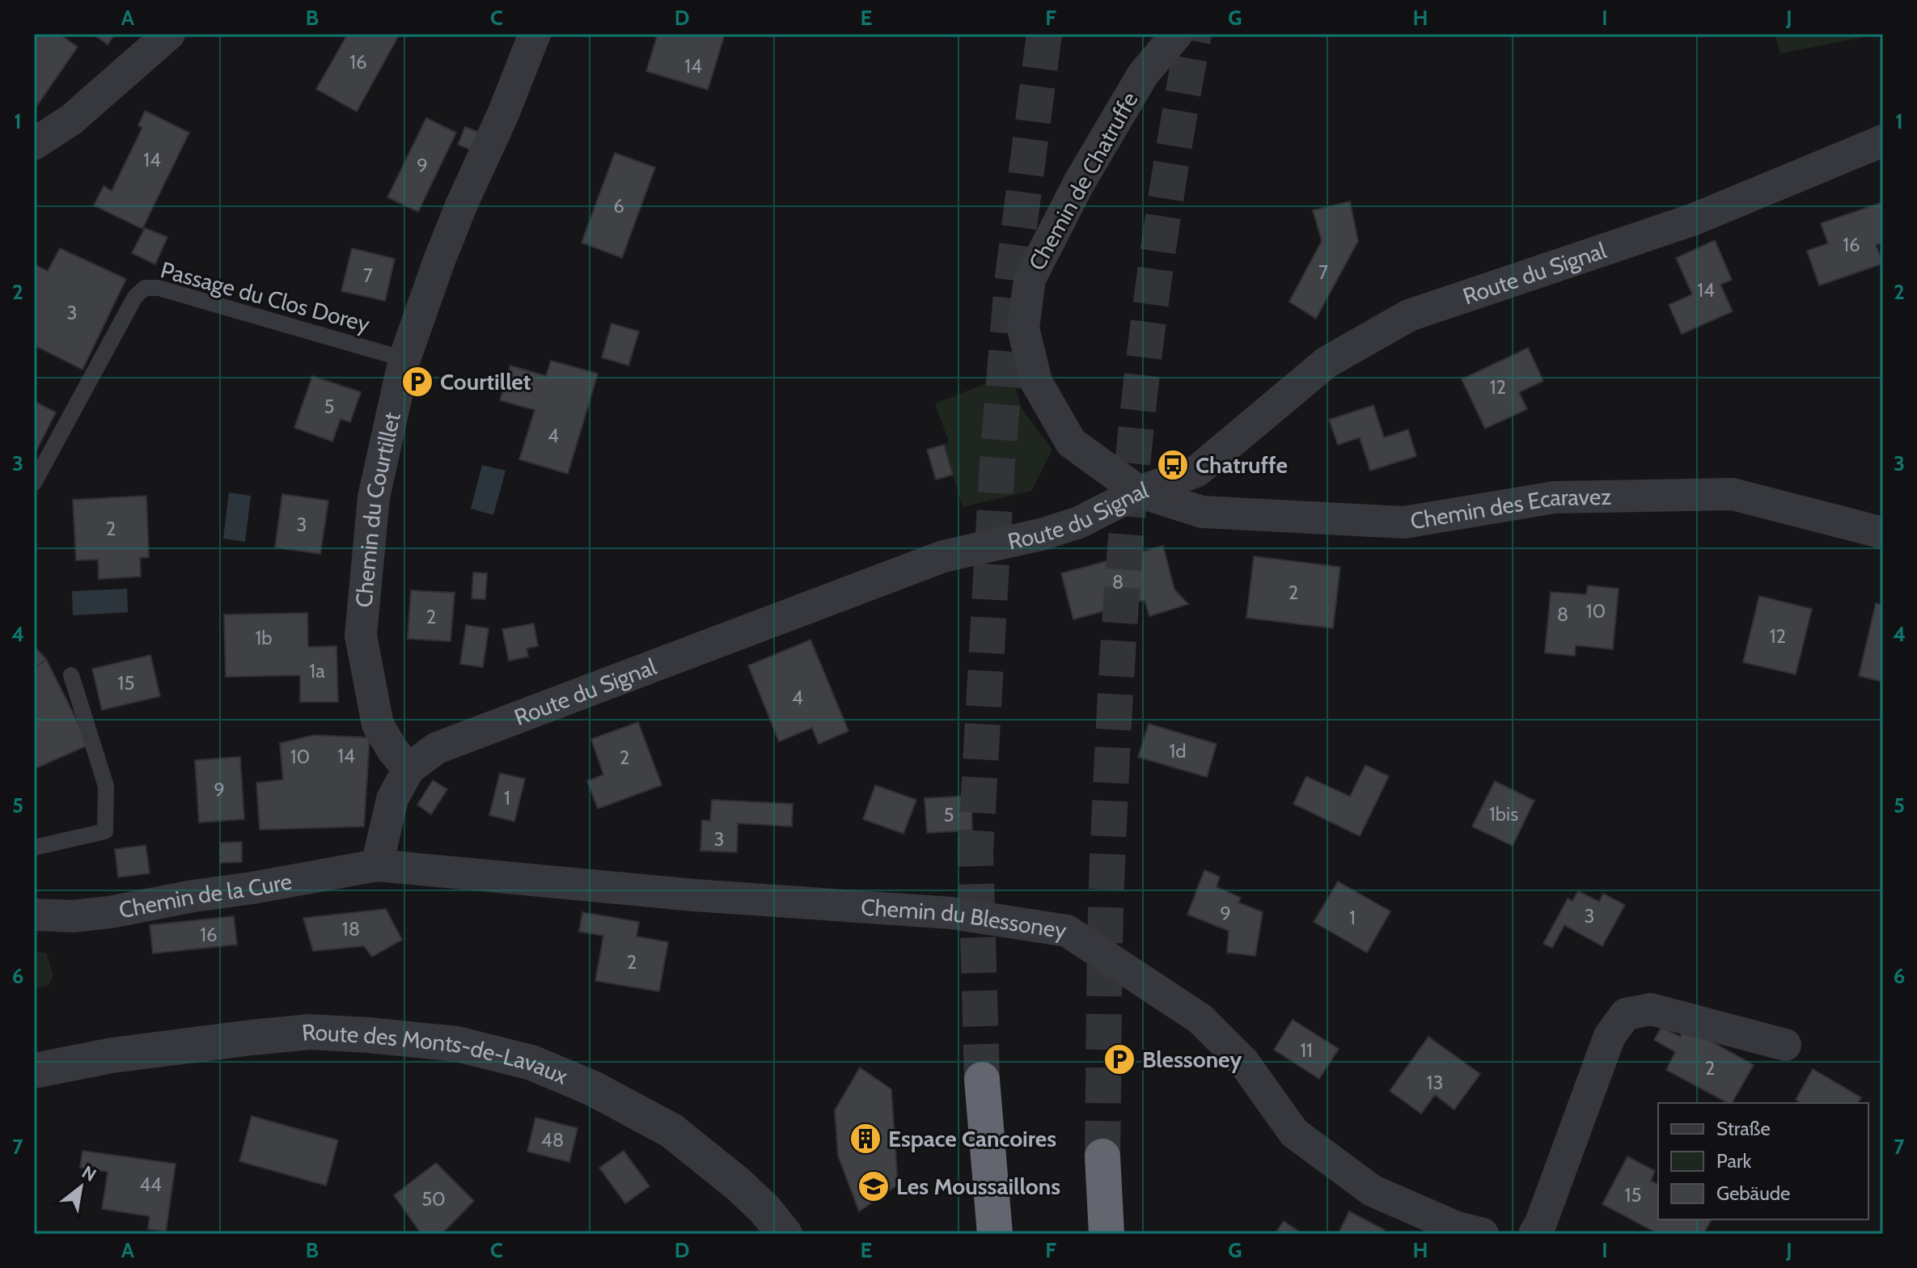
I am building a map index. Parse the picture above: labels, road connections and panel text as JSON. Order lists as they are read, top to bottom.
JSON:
{
  "streets": {
    "street": [
      "Chemin de Chatruffe",
      "Route du Signal",
      "Chemin des Ecaravez",
      "Chemin du Courtillet",
      "Chemin de la Cure",
      "Chemin du Blessoney",
      "Route des Monts-de-Lavaux"
    ],
    "lane": ["Passage du Clos Dorey"]
  },
  "crossings": [
    ["Chemin de Chatruffe", "Route du Signal"],
    ["Chemin de Chatruffe", "Chemin des Ecaravez"],
    ["Route du Signal", "Chemin des Ecaravez"],
    ["Route du Signal", "Chemin du Courtillet"],
    ["Route du Signal", "Chemin de la Cure"],
    ["Route du Signal", "Chemin du Blessoney"],
    ["Passage du Clos Dorey", "Chemin du Courtillet"],
    ["Chemin de la Cure", "Chemin du Blessoney"]
  ],
  "places": {
    "parking": ["Courtillet", "Blessoney"],
    "bus stop": ["Chatruffe"],
    "building": ["Espace Cancoires"],
    "school or university": ["Les Moussaillons"]
  },
  "house_numbers": [
    "16",
    "14",
    "14",
    "9",
    "6",
    "16",
    "7",
    "7",
    "14",
    "3",
    "12",
    "5",
    "4",
    "3",
    "2",
    "8",
    "2",
    "10",
    "8",
    "2",
    "12",
    "1b",
    "1a",
    "15",
    "4",
    "1d",
    "14",
    "10",
    "2",
    "9",
    "1",
    "1bis",
    "5",
    "3",
    "9",
    "3",
    "1",
    "18",
    "16",
    "2",
    "11",
    "2",
    "13",
    "48",
    "44",
    "15",
    "50"
  ],
  "legend": ["Straße", "Park", "Gebäude"],
  "north": "top right",
  "grid": {
    "columns": [
      "A",
      "B",
      "C",
      "D",
      "E",
      "F",
      "G",
      "H",
      "I",
      "J"
    ],
    "rows": [
      "1",
      "2",
      "3",
      "4",
      "5",
      "6",
      "7"
    ]
  }
}
